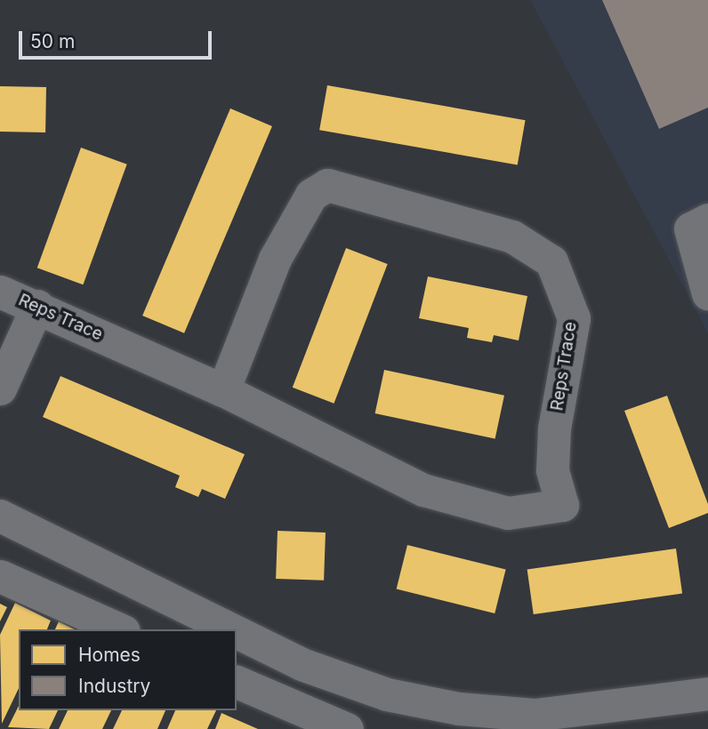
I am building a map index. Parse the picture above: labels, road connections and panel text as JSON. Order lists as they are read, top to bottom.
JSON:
{
  "streets": {
    "street": ["Reps Trace"]
  },
  "legend": ["Homes", "Industry"],
  "scale_bar": "50 m"
}
